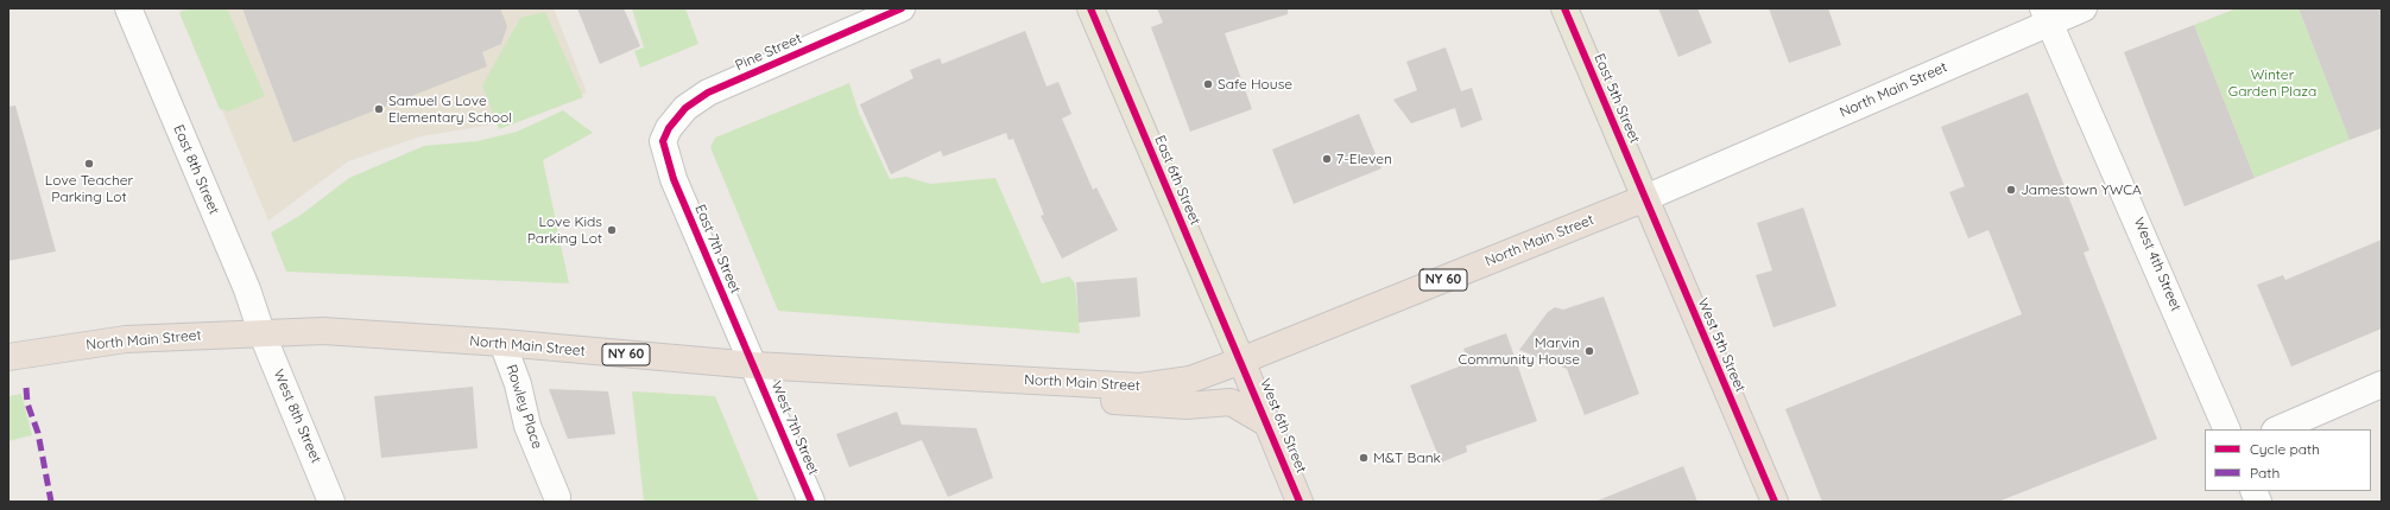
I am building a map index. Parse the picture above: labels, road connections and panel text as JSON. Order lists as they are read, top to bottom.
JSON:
{
  "streets": {
    "highway": [
      "North Main Street",
      "NY 60",
      "West 5th Street",
      "West 6th Street"
    ],
    "main road": ["East 5th Street", "East 6th Street"],
    "street": [
      "Pine Street",
      "East 8th Street",
      "East 7th Street",
      "West 4th Street",
      "Rowley Place",
      "West 8th Street",
      "West 7th Street"
    ]
  },
  "crossings": [
    ["Pine Street", "East 7th Street"],
    ["North Main Street", "East 5th Street"],
    ["North Main Street", "East 8th Street"],
    ["North Main Street", "East 6th Street"],
    ["North Main Street", "East 7th Street"],
    ["North Main Street", "West 4th Street"],
    ["North Main Street", "West 5th Street"],
    ["North Main Street", "Rowley Place"],
    ["North Main Street", "West 8th Street"],
    ["North Main Street", "West 6th Street"],
    ["North Main Street", "West 7th Street"],
    ["East 5th Street", "West 5th Street"],
    ["East 8th Street", "West 8th Street"],
    ["East 6th Street", "West 6th Street"],
    ["East 7th Street", "West 7th Street"]
  ],
  "parks": ["Winter Garden Plaza"],
  "places": [
    "Safe House",
    "Samuel G Love Elementary School",
    "7-Eleven",
    "Love Teacher Parking Lot",
    "Jamestown YWCA",
    "Love Kids Parking Lot",
    "Marvin Community House",
    "M&T Bank"
  ],
  "legend": ["Cycle path", "Path"]
}
